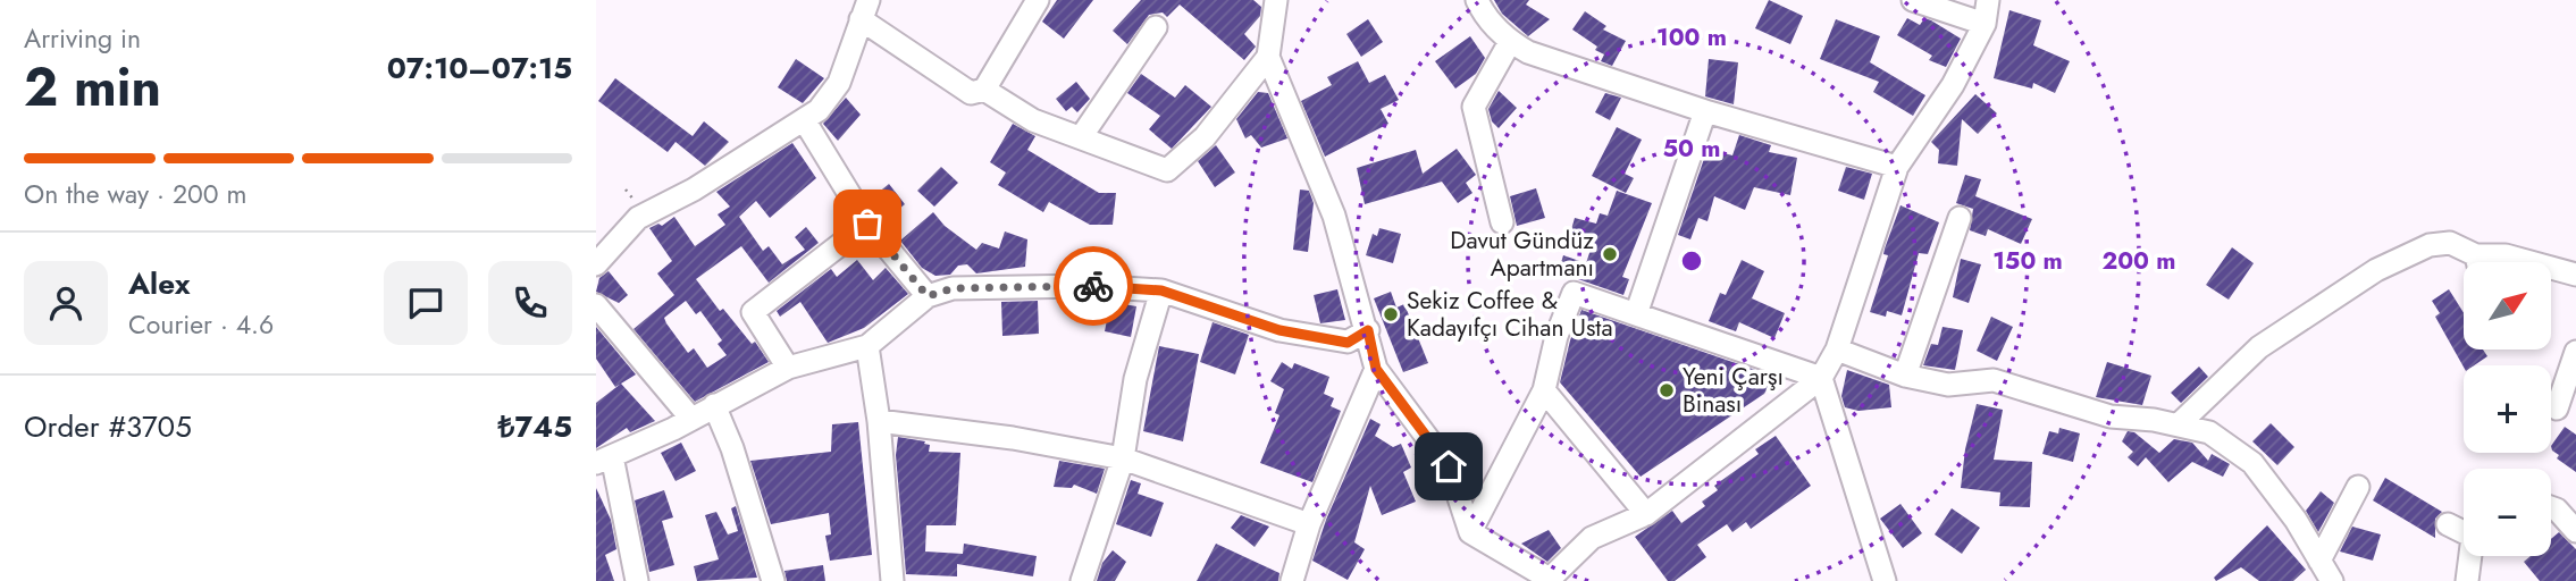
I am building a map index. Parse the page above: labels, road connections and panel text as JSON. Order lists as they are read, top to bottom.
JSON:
{
  "places": ["Davut Gündüz Apartmanı", "Sekiz Coffee & Kadayıfçı Cihan Usta", "Yeni Çarşı Binası"],
  "north": "top right",
  "page": {
    "heading": ["2 min", "Arriving in", "07:10–07:15"],
    "panel": [
      "Alex",
      "Courier · 4.6",
      "Order #3705",
      "₺745"
    ],
    "bar": "On the way · 200 m",
    "map_buttons": ["+", "−"]
  },
  "rings": [
    "100 m",
    "50 m",
    "150 m",
    "200 m"
  ]
}
